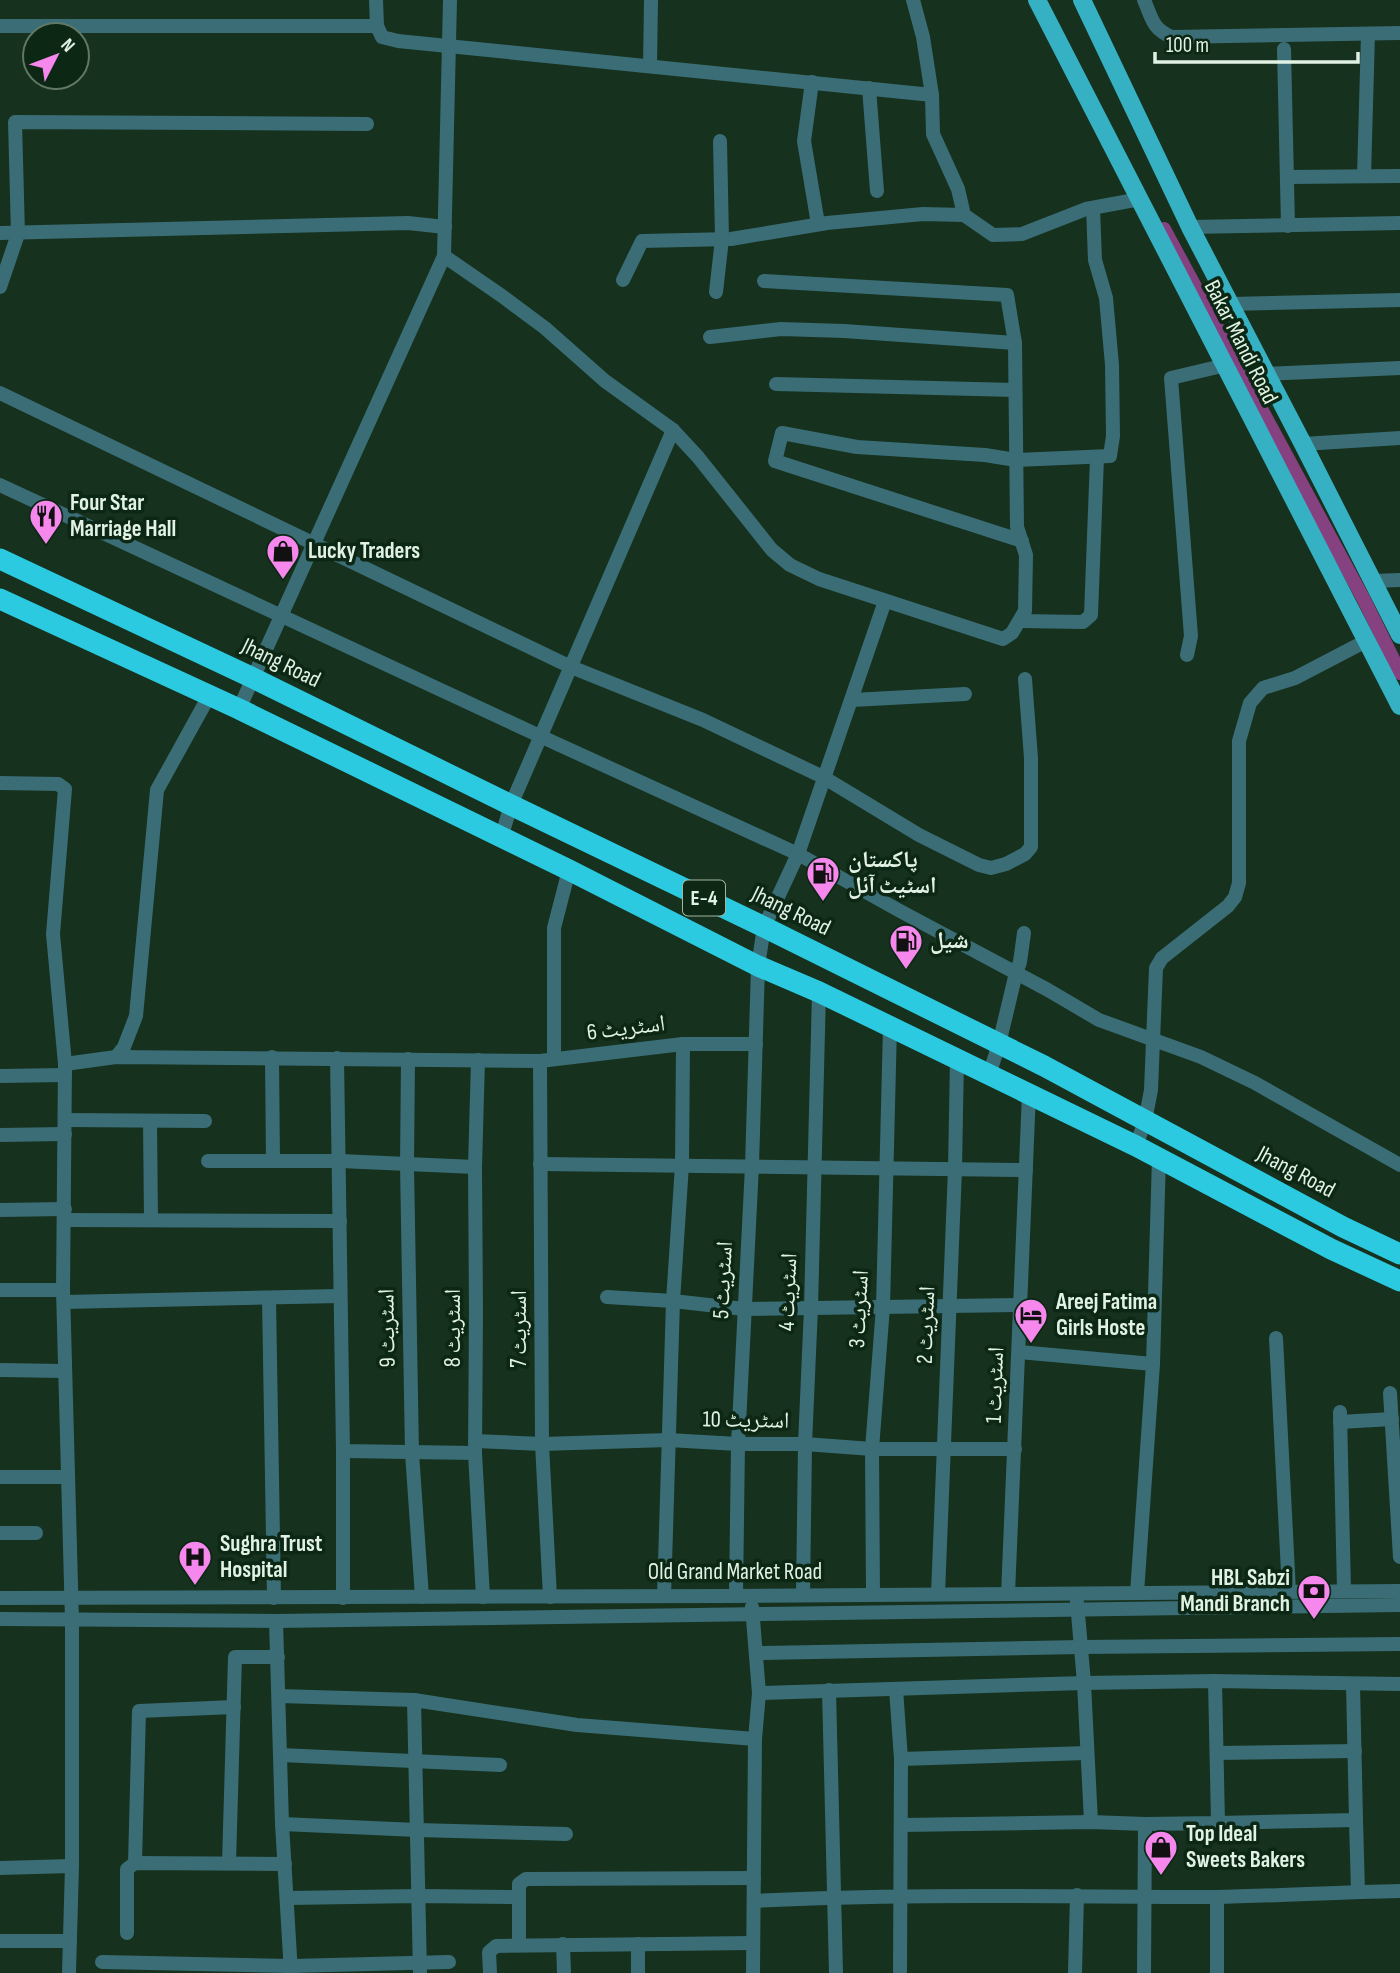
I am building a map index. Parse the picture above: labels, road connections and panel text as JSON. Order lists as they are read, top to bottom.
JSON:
{
  "streets": {
    "highway": ["Jhang Road", "E-4"],
    "main road": ["Bakar Mandi Road"],
    "street": [
      "اسٹریٹ 6",
      "اسٹریٹ 5",
      "اسٹریٹ 4",
      "اسٹریٹ 3",
      "اسٹریٹ 2",
      "اسٹریٹ 9",
      "اسٹریٹ 8",
      "اسٹریٹ 7",
      "اسٹریٹ 1",
      "اسٹریٹ 10",
      "Old Grand Market Road"
    ]
  },
  "crossings": [
    ["Jhang Road", "اسٹریٹ 5"],
    ["E-4", "اسٹریٹ 5"],
    ["E-4", "اسٹریٹ 4"],
    ["E-4", "اسٹریٹ 3"],
    ["E-4", "اسٹریٹ 2"],
    ["E-4", "اسٹریٹ 7"],
    ["E-4", "اسٹریٹ 1"],
    ["اسٹریٹ 6", "اسٹریٹ 9"],
    ["اسٹریٹ 6", "اسٹریٹ 8"],
    ["اسٹریٹ 6", "اسٹریٹ 7"],
    ["اسٹریٹ 6", "اسٹریٹ 10"],
    ["اسٹریٹ 6", "Old Grand Market Road"],
    ["اسٹریٹ 5", "اسٹریٹ 10"],
    ["اسٹریٹ 5", "Old Grand Market Road"],
    ["اسٹریٹ 4", "اسٹریٹ 10"],
    ["اسٹریٹ 4", "Old Grand Market Road"],
    ["اسٹریٹ 3", "اسٹریٹ 10"],
    ["اسٹریٹ 3", "Old Grand Market Road"],
    ["اسٹریٹ 2", "اسٹریٹ 10"],
    ["اسٹریٹ 2", "Old Grand Market Road"],
    ["اسٹریٹ 9", "اسٹریٹ 10"],
    ["اسٹریٹ 9", "Old Grand Market Road"],
    ["اسٹریٹ 8", "اسٹریٹ 10"],
    ["اسٹریٹ 8", "Old Grand Market Road"],
    ["اسٹریٹ 7", "اسٹریٹ 10"],
    ["اسٹریٹ 7", "Old Grand Market Road"],
    ["اسٹریٹ 1", "اسٹریٹ 10"],
    ["اسٹریٹ 1", "Old Grand Market Road"]
  ],
  "places": {
    "restaurant": ["Four Star Marriage Hall"],
    "shop": ["Lucky Traders", "Top Ideal Sweets Bakers"],
    "fuel station": ["پاکستان اسٹیٹ آئل", "شیل"],
    "hotel": ["Areej Fatima Girls Hoste"],
    "hospital": ["Sughra Trust Hospital"],
    "bank": ["HBL Sabzi Mandi Branch"]
  },
  "scale_bar": "100 m",
  "north": "top right"
}
